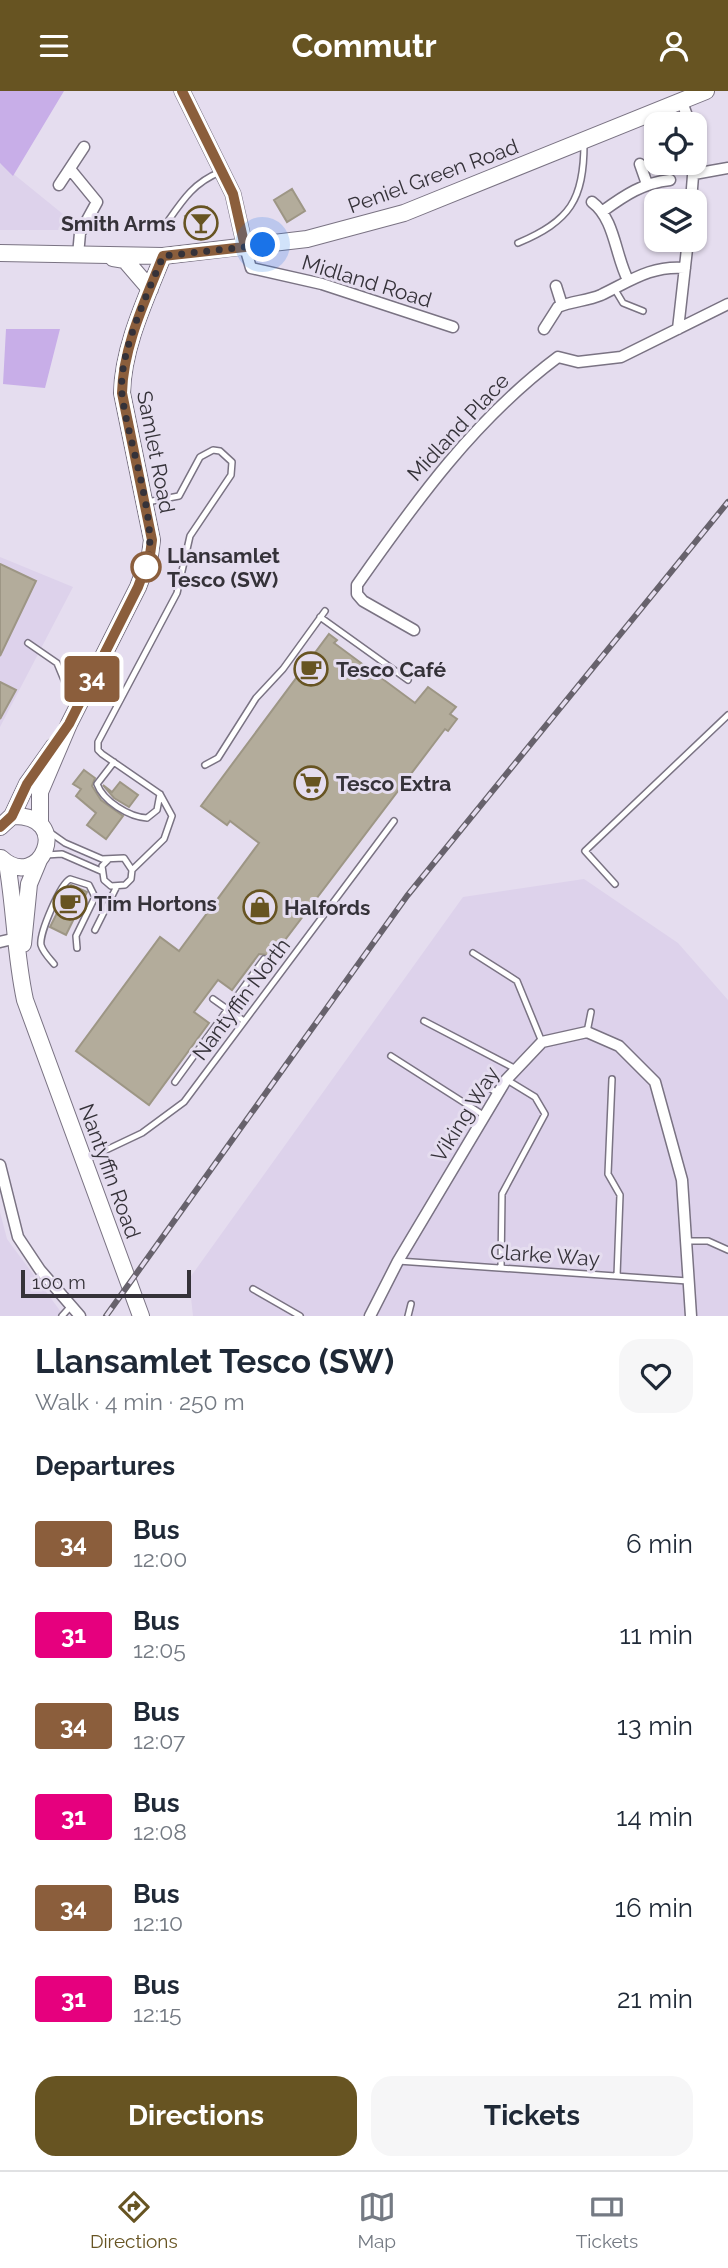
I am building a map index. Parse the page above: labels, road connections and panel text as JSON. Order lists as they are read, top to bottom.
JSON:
{
  "streets": {
    "main road": ["Peniel Green Road", "Samlet Road", "Nantyffin Road"],
    "street": ["Midland Road", "Midland Place", "Viking Way"],
    "lane": ["Nantyffin North", "Clarke Way"]
  },
  "crossings": [
    ["Peniel Green Road", "Midland Road"],
    ["Peniel Green Road", "Samlet Road"],
    ["Samlet Road", "Nantyffin Road"],
    ["Nantyffin North", "Nantyffin Road"],
    ["Viking Way", "Clarke Way"]
  ],
  "places": {
    "bar": ["Smith Arms"],
    "other": ["Llansamlet Tesco (SW)"],
    "cafe": ["Tesco Café", "Tim Hortons"],
    "supermarket": ["Tesco Extra"],
    "shop": ["Halfords"]
  },
  "lines": ["bus line 34"],
  "scale_bar": "100 m",
  "page": {
    "header": "Commutr",
    "on_map": "34",
    "scale": "100 m",
    "heading": [
      ["Llansamlet Tesco (SW)", "Walk · 4 min · 250 m"],
      "Departures"
    ],
    "list": [
      {
        "mark": "34",
        "name": "Bus",
        "note": "12:00",
        "value": "6 min"
      },
      {
        "mark": "31",
        "name": "Bus",
        "note": "12:05",
        "value": "11 min"
      },
      {
        "mark": "34",
        "name": "Bus",
        "note": "12:07",
        "value": "13 min"
      },
      {
        "mark": "31",
        "name": "Bus",
        "note": "12:08",
        "value": "14 min"
      },
      {
        "mark": "34",
        "name": "Bus",
        "note": "12:10",
        "value": "16 min"
      },
      {
        "mark": "31",
        "name": "Bus",
        "note": "12:15",
        "value": "21 min"
      }
    ],
    "buttons": ["Directions", "Tickets"],
    "tabs": ["Directions", "Map", "Tickets"]
  }
}
